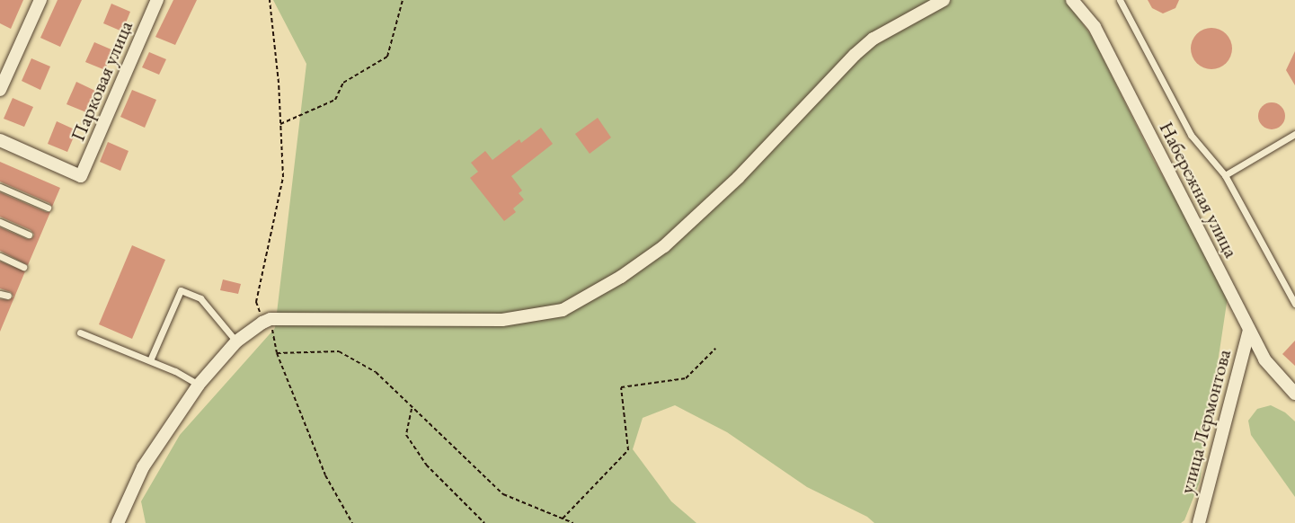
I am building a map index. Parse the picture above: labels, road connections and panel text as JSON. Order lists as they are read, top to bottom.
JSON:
{
  "streets": {
    "street": ["Парковая улица", "Набережная улица", "улица Лермонтова"]
  },
  "crossings": [
    ["Набережная улица", "улица Лермонтова"]
  ]
}
